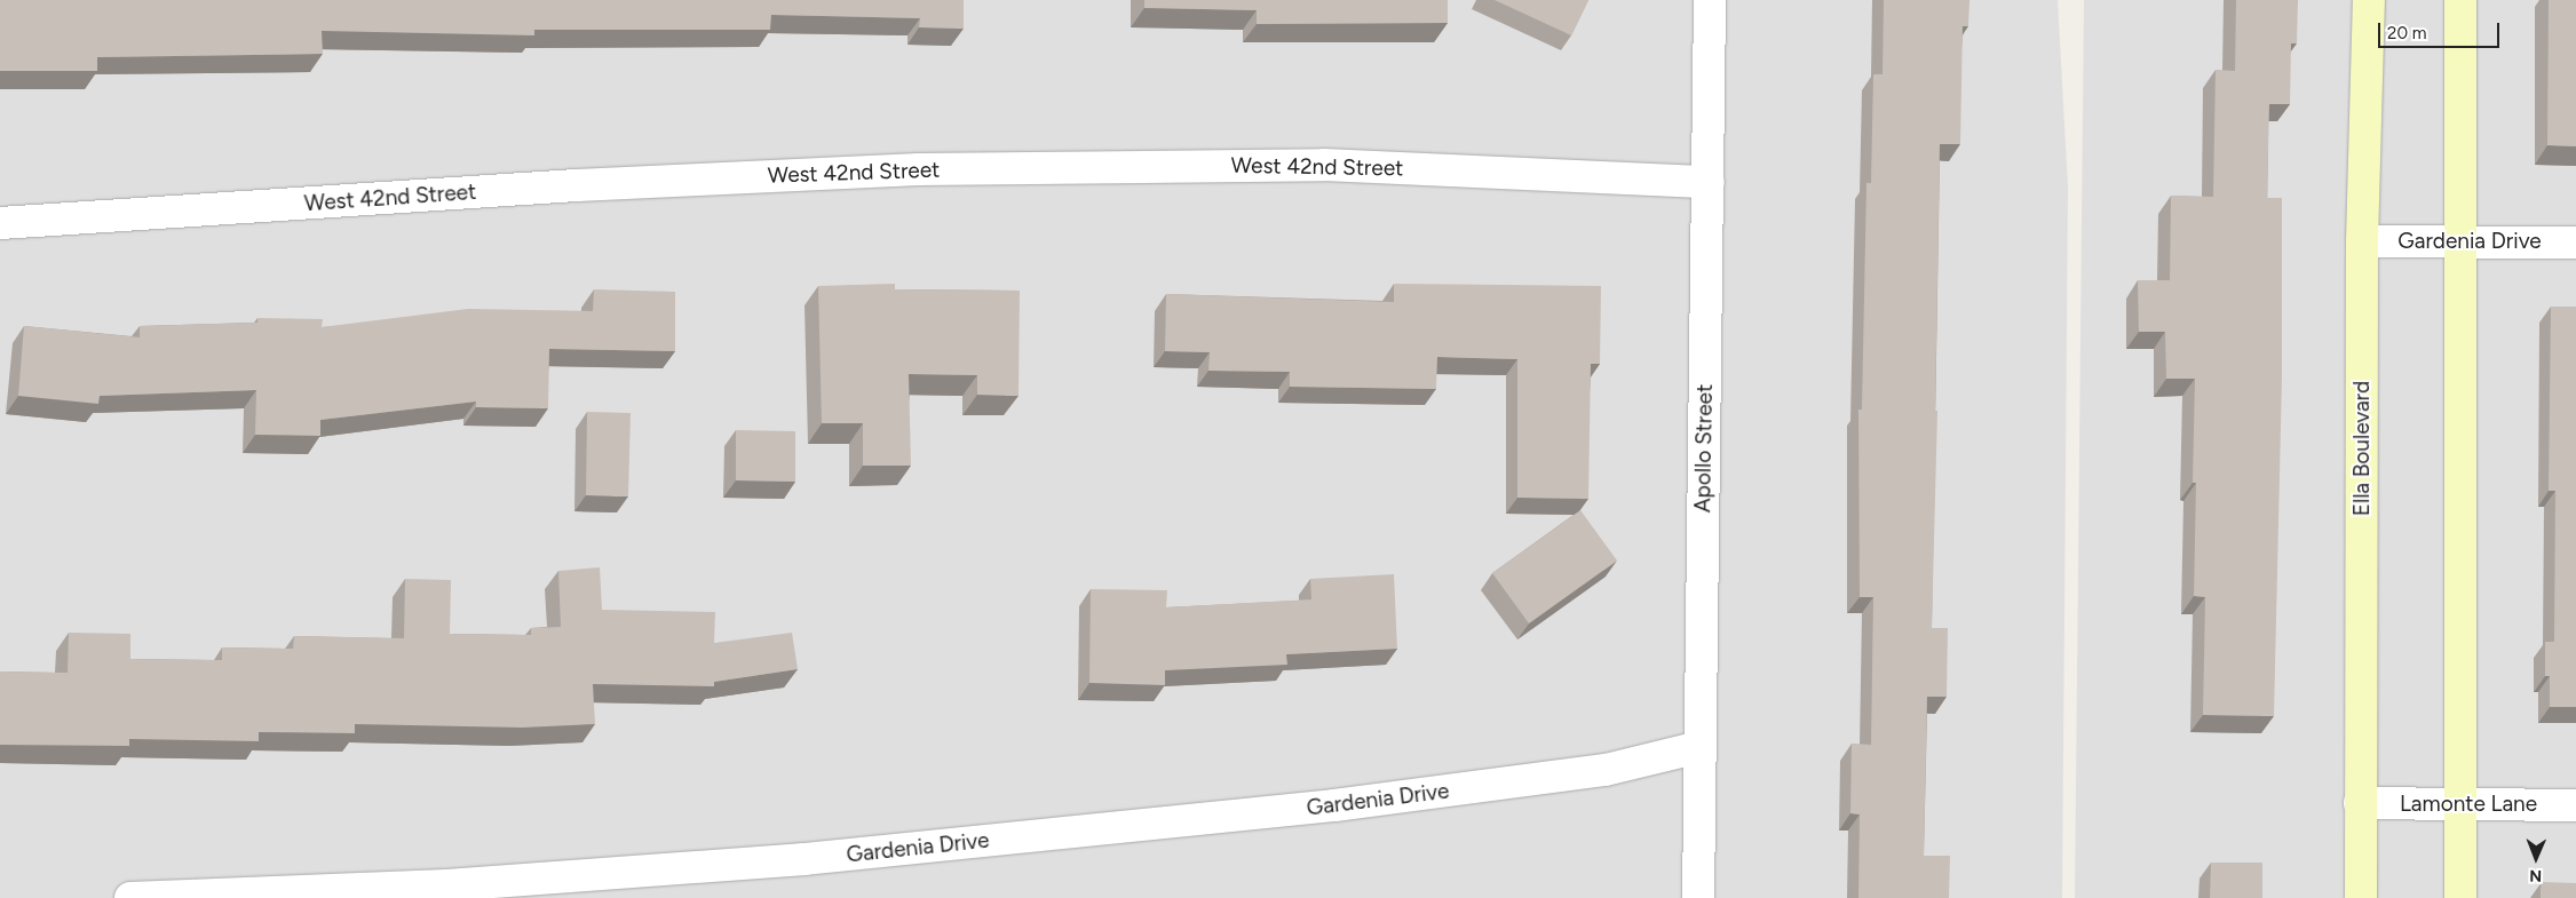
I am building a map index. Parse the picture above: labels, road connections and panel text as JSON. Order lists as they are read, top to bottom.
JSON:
{
  "streets": {
    "main road": ["Ella Boulevard"],
    "street": [
      "West 42nd Street",
      "Gardenia Drive",
      "Apollo Street",
      "Lamonte Lane"
    ]
  },
  "crossings": [
    ["West 42nd Street", "Apollo Street"],
    ["Gardenia Drive", "Apollo Street"],
    ["Gardenia Drive", "Ella Boulevard"],
    ["Ella Boulevard", "Lamonte Lane"]
  ],
  "scale_bar": "20 m",
  "north": "bottom"
}
